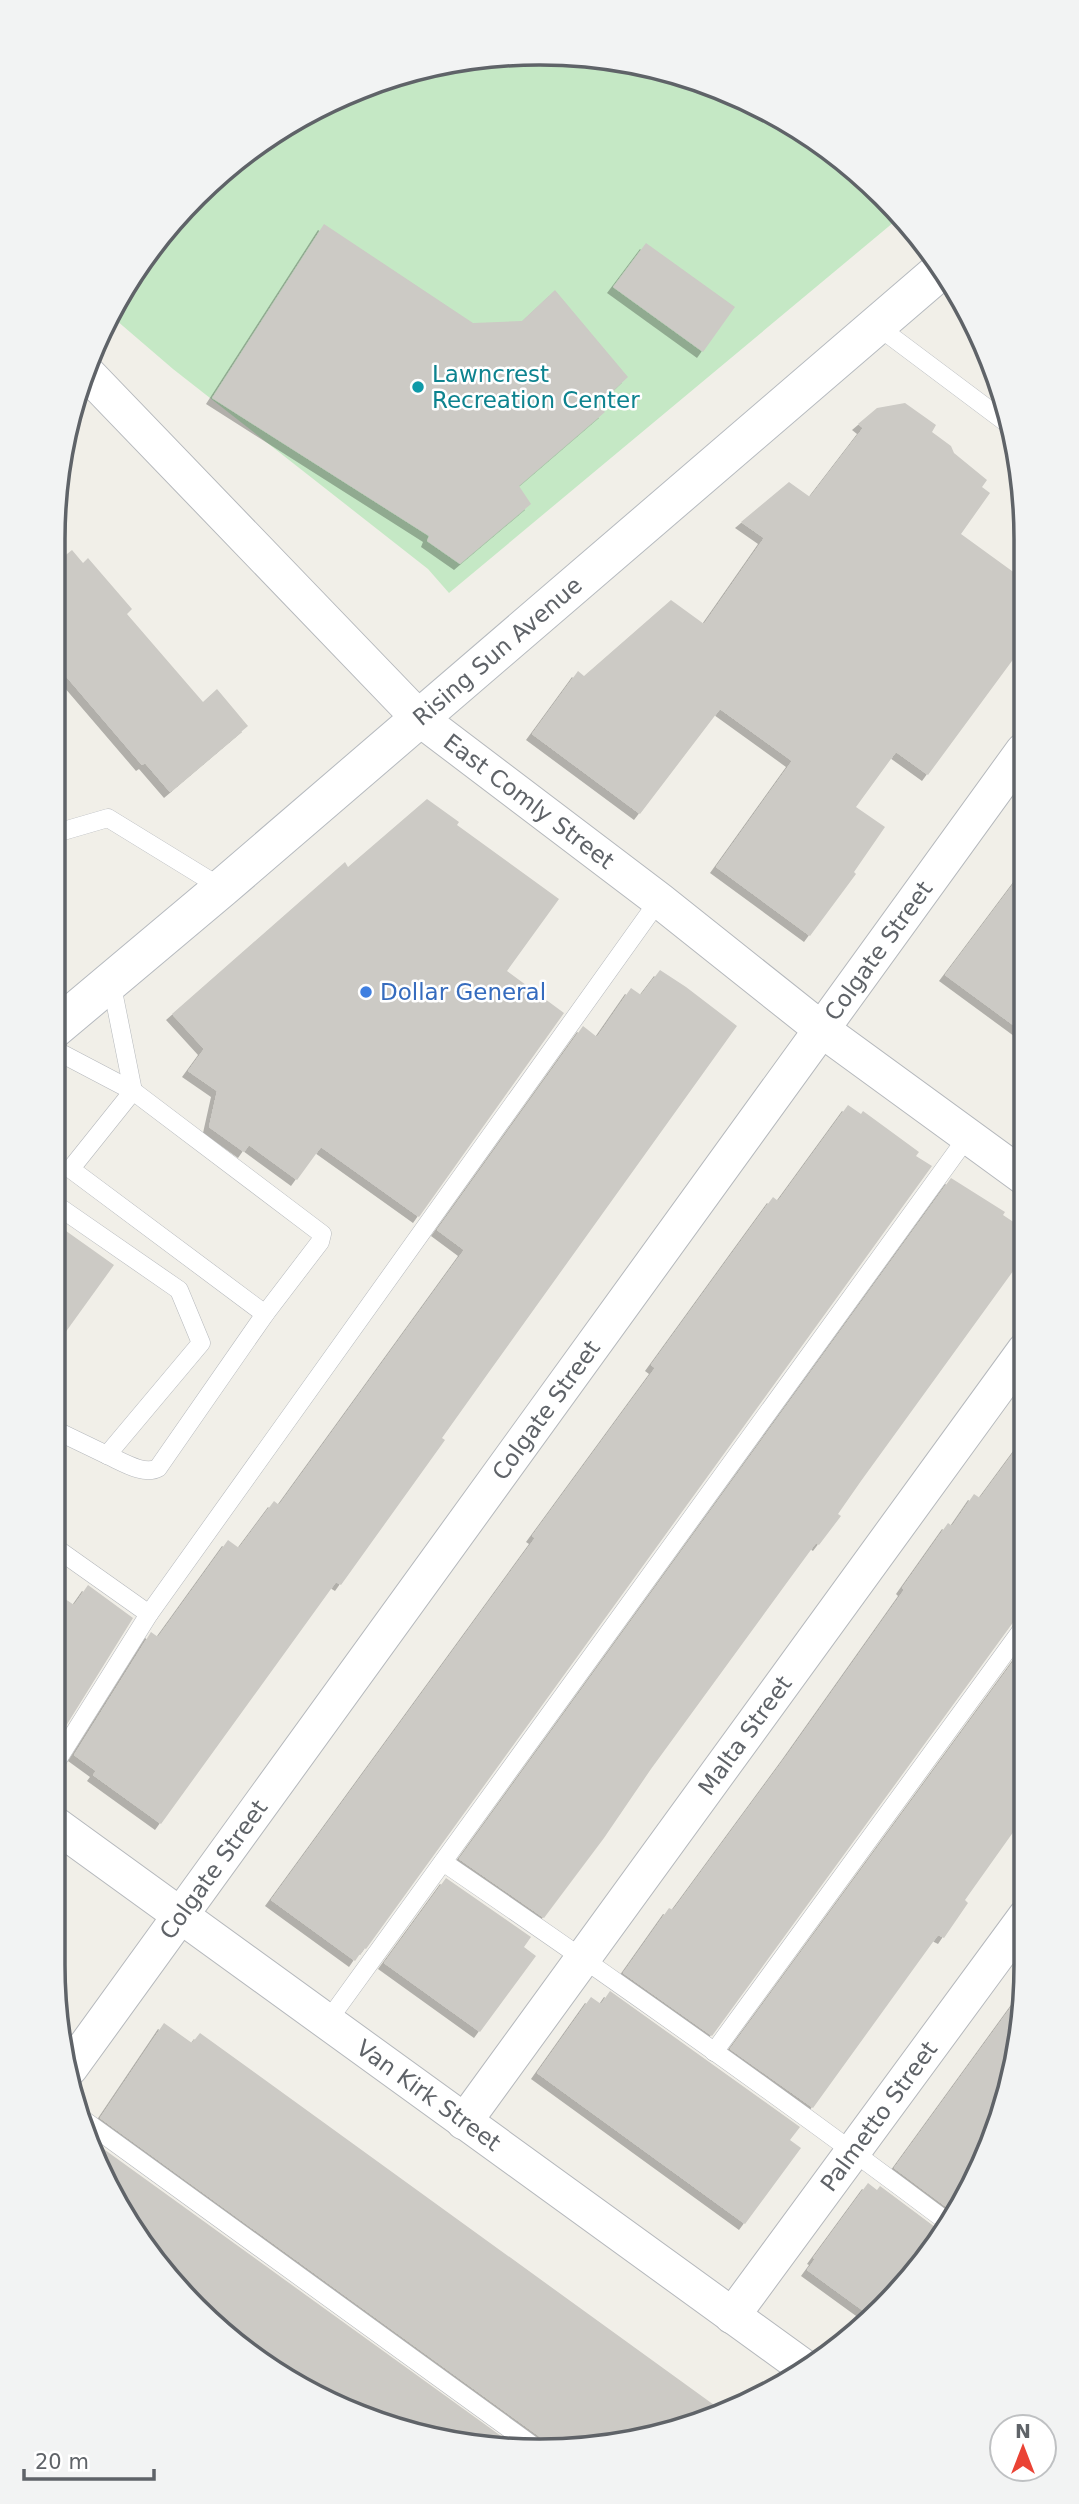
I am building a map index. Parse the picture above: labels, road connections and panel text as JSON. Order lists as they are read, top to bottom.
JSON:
{
  "streets": {
    "main road": ["Rising Sun Avenue"],
    "street": [
      "East Comly Street",
      "Colgate Street",
      "Malta Street",
      "Van Kirk Street",
      "Palmetto Street"
    ]
  },
  "crossings": [
    ["Rising Sun Avenue", "East Comly Street"],
    ["East Comly Street", "Colgate Street"],
    ["Colgate Street", "Van Kirk Street"],
    ["Malta Street", "Van Kirk Street"],
    ["Van Kirk Street", "Palmetto Street"]
  ],
  "places": ["Lawncrest Recreation Center", "Dollar General"],
  "scale_bar": "20 m",
  "north": "top"
}
